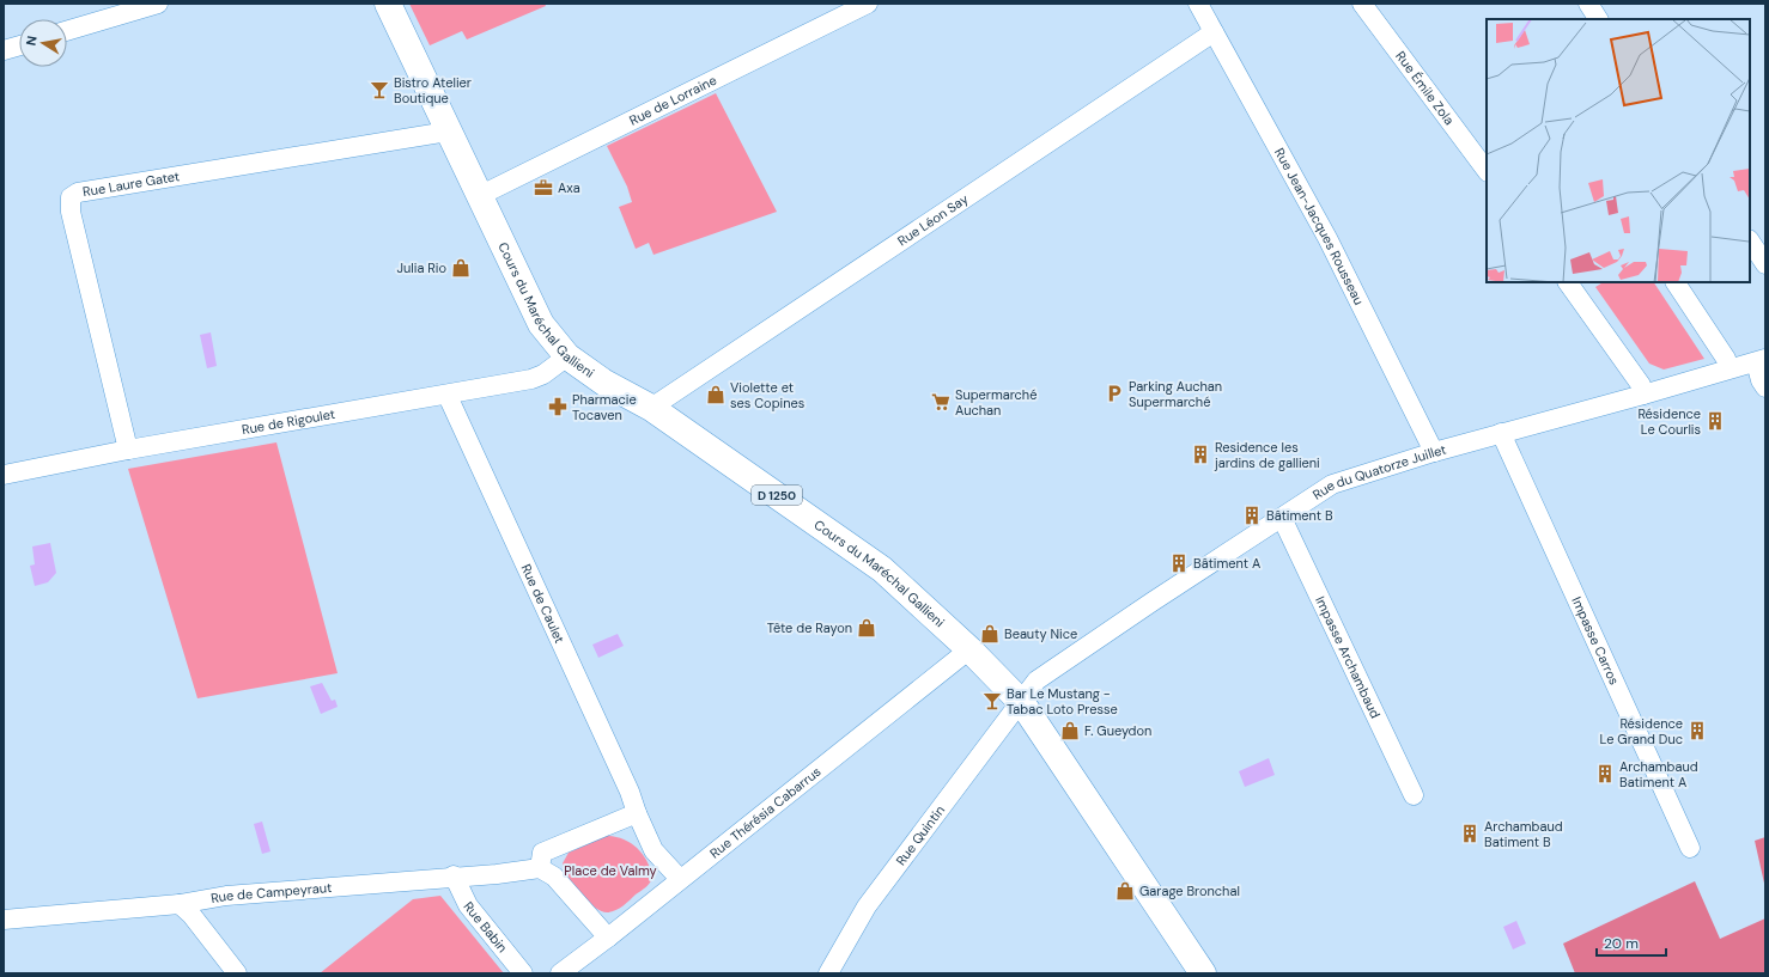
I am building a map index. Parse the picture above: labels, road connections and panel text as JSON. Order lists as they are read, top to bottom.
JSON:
{
  "streets": {
    "main road": ["Cours du Maréchal Gallieni", "D 1250"],
    "street": [
      "Rue Émile Zola",
      "Rue de Lorraine",
      "Rue Laure Gatet",
      "Rue Léon Say",
      "Rue Jean-Jacques Rousseau",
      "Rue de Rigoulet",
      "Rue du Quatorze Juillet",
      "Rue de Caulet",
      "Impasse Carros",
      "Impasse Archambaud",
      "Rue Thérésia Cabarrus",
      "Rue Quintin",
      "Rue de Campeyraut",
      "Rue Babin"
    ]
  },
  "crossings": [
    ["Rue de Lorraine", "Cours du Maréchal Gallieni"],
    ["Rue Laure Gatet", "Cours du Maréchal Gallieni"],
    ["Rue Laure Gatet", "Rue de Rigoulet"],
    ["Rue Léon Say", "Rue Jean-Jacques Rousseau"],
    ["Rue Léon Say", "Cours du Maréchal Gallieni"],
    ["Rue Jean-Jacques Rousseau", "Rue du Quatorze Juillet"],
    ["Cours du Maréchal Gallieni", "Rue de Rigoulet"],
    ["Cours du Maréchal Gallieni", "Rue du Quatorze Juillet"],
    ["Cours du Maréchal Gallieni", "Rue Thérésia Cabarrus"],
    ["Cours du Maréchal Gallieni", "Rue Quintin"],
    ["Rue de Rigoulet", "Rue de Caulet"],
    ["Rue du Quatorze Juillet", "Impasse Carros"],
    ["Rue du Quatorze Juillet", "Impasse Archambaud"],
    ["Rue du Quatorze Juillet", "Rue Quintin"],
    ["Rue de Campeyraut", "Rue Babin"]
  ],
  "parks": ["Place de Valmy"],
  "places": {
    "bar": ["Bistro Atelier Boutique", "Bar Le Mustang - Tabac Loto Presse"],
    "office": ["Axa"],
    "shop": [
      "Julia Rio",
      "Violette et ses Copines",
      "Tête de Rayon",
      "Beauty Nice",
      "F. Gueydon",
      "Garage Bronchal"
    ],
    "parking": ["Parking Auchan Supermarché"],
    "supermarket": ["Supermarché Auchan"],
    "pharmacy": ["Pharmacie Tocaven"],
    "building": [
      "Résidence Le Courlis",
      "Residence les jardins de gallieni",
      "Bâtiment B",
      "Bâtiment A",
      "Résidence Le Grand Duc",
      "Archambaud Batiment A",
      "Archambaud Batiment B"
    ]
  },
  "scale_bar": "20 m",
  "north": "left"
}
